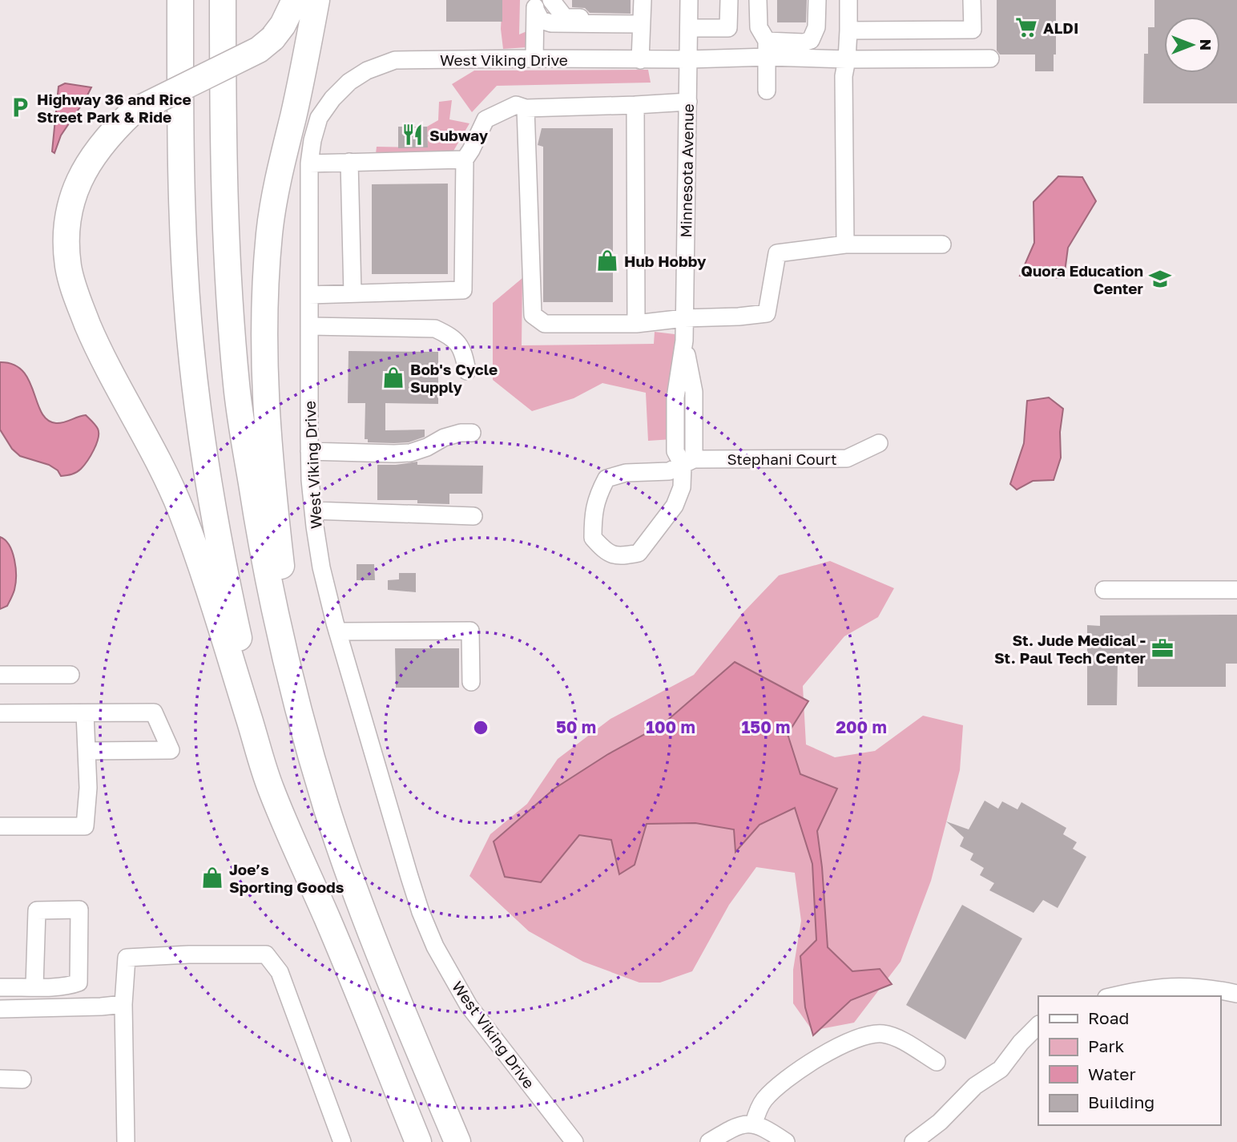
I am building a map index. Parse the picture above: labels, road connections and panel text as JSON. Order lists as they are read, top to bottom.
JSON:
{
  "streets": {
    "street": ["West Viking Drive", "Minnesota Avenue", "Stephani Court"]
  },
  "crossings": [
    ["West Viking Drive", "Minnesota Avenue"],
    ["Minnesota Avenue", "Stephani Court"]
  ],
  "places": {
    "supermarket": ["ALDI"],
    "parking": ["Highway 36 and Rice Street Park & Ride"],
    "restaurant": ["Subway"],
    "shop": ["Hub Hobby", "Bob's Cycle Supply", "Joe’s Sporting Goods"],
    "school or university": ["Quora Education Center"],
    "office": ["St. Jude Medical - St. Paul Tech Center"]
  },
  "legend": [
    "Road",
    "Park",
    "Water",
    "Building"
  ],
  "north": "right",
  "rings": [
    "50 m",
    "100 m",
    "150 m",
    "200 m"
  ]
}
